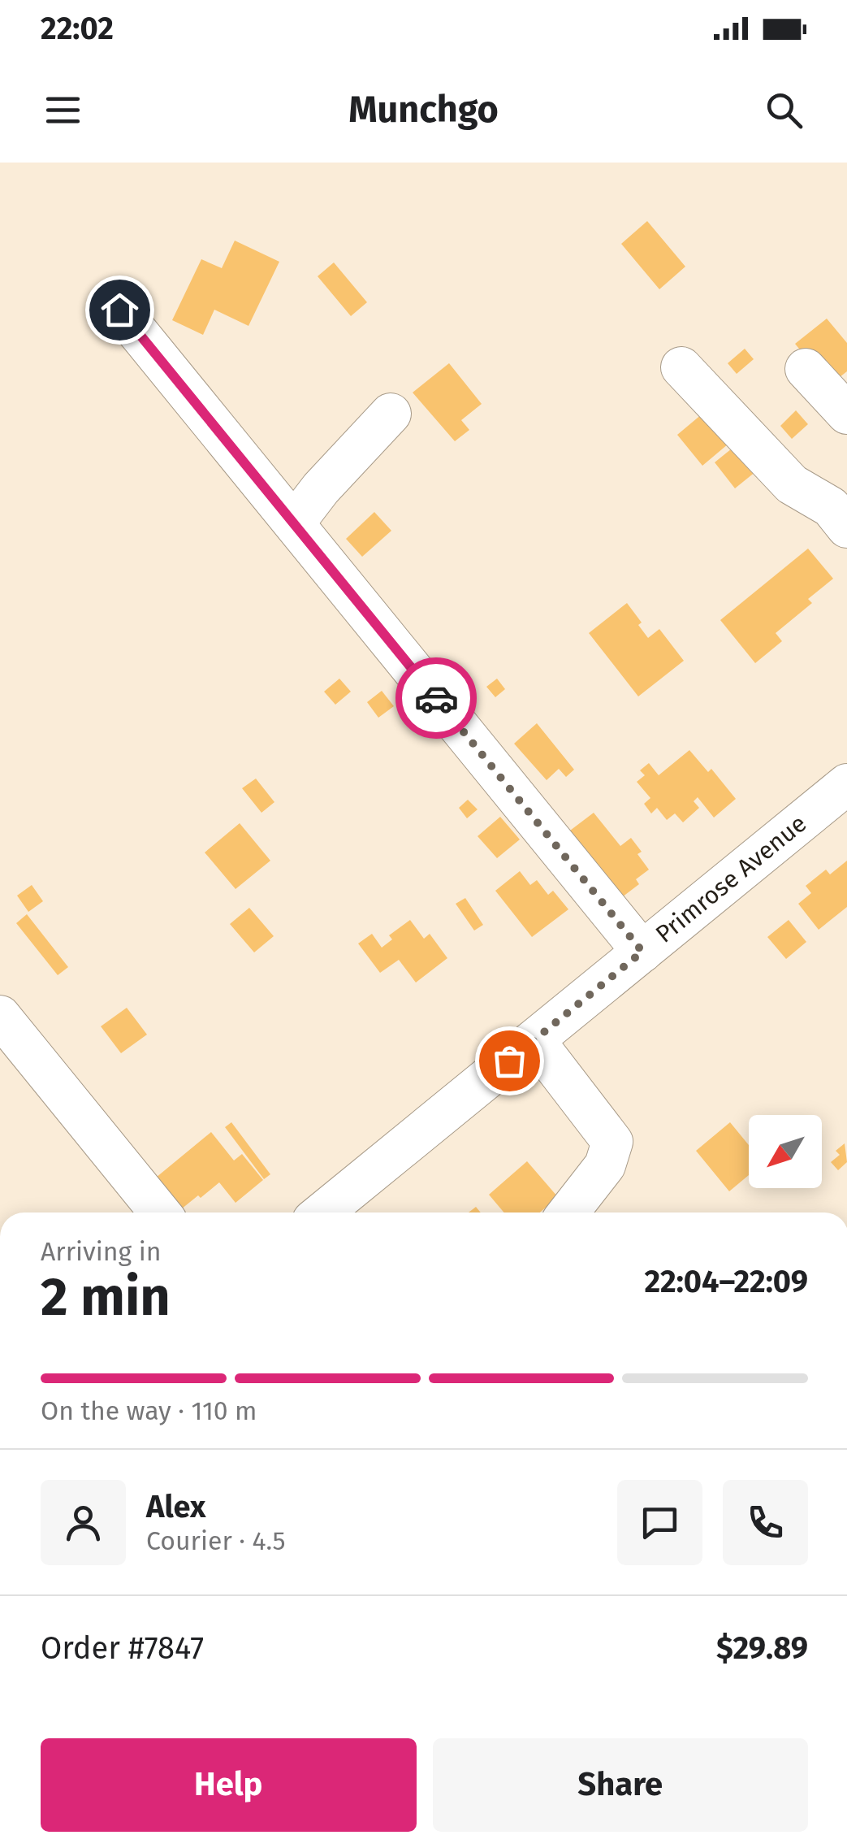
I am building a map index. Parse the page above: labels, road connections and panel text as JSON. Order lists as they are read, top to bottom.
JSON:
{
  "streets": {
    "street": ["Primrose Avenue"]
  },
  "north": "bottom left",
  "page": {
    "status": "22:02",
    "header": "Munchgo",
    "heading": ["2 min", "Arriving in", "22:04–22:09"],
    "panel": [
      "Alex",
      "Courier · 4.5",
      "Order #7847",
      "$29.89"
    ],
    "bar": "On the way · 110 m",
    "buttons": ["Help", "Share"]
  }
}
